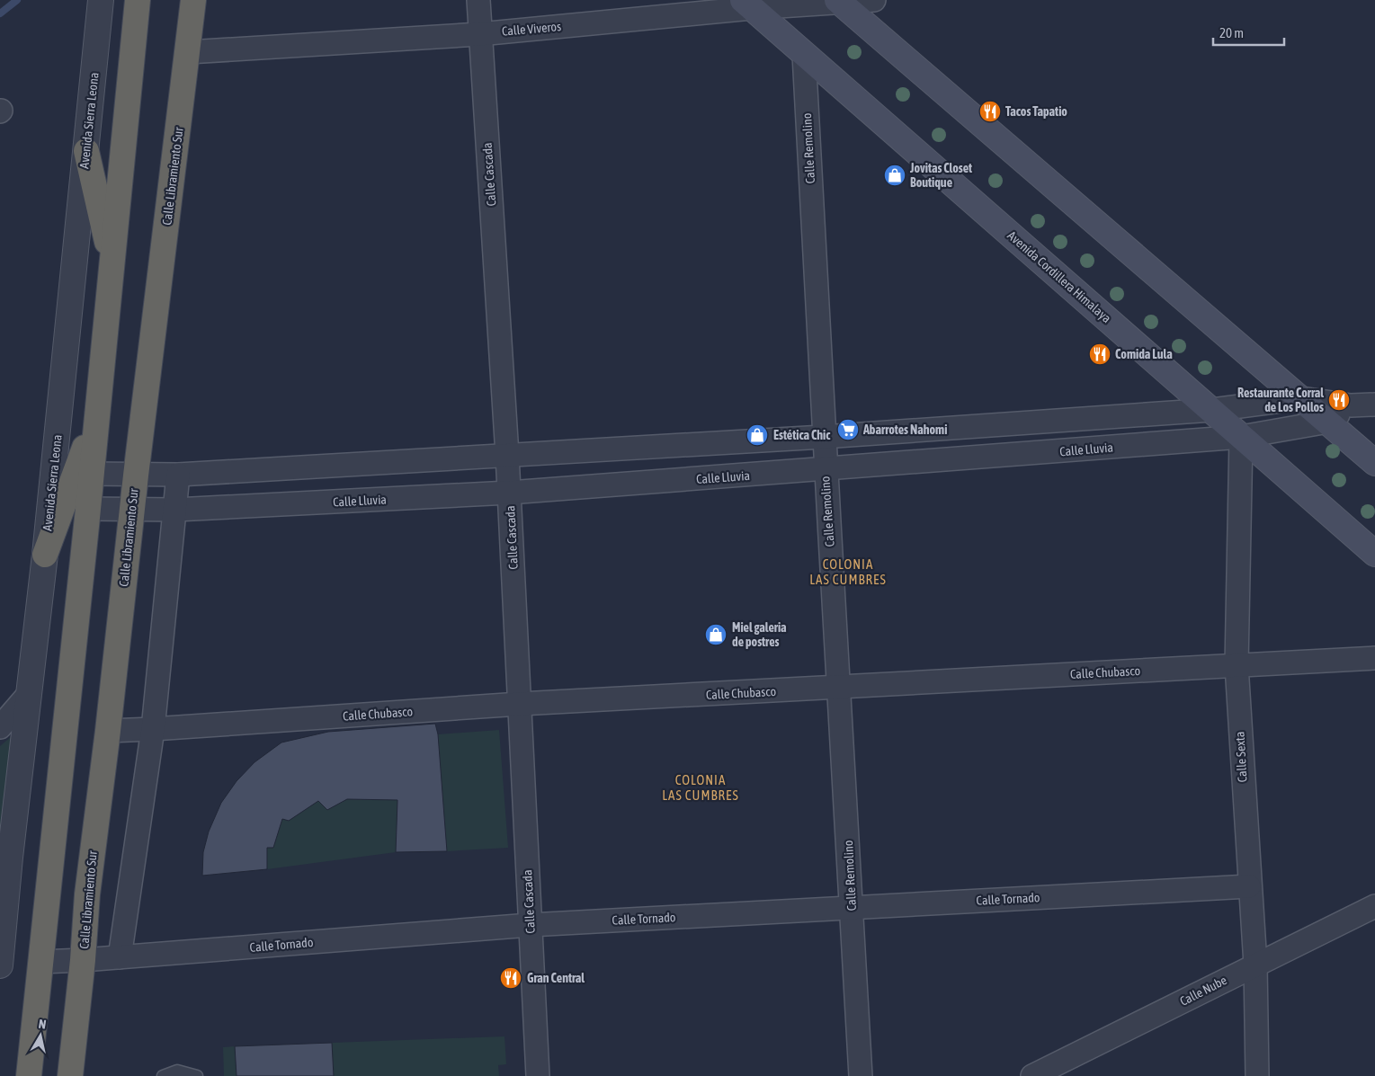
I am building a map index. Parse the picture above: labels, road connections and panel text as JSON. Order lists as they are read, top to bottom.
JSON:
{
  "streets": {
    "highway": ["Calle Libramiento Sur"],
    "main road": ["Avenida Cordillera Himalaya"],
    "street": [
      "Calle Viveros",
      "Avenida Sierra Leona",
      "Calle Remolino",
      "Calle Cascada",
      "Calle Lluvia",
      "Calle Chubasco",
      "Calle Sexta",
      "Calle Tornado",
      "Calle Nube"
    ]
  },
  "crossings": [
    ["Calle Viveros", "Calle Cascada"],
    ["Calle Viveros", "Calle Libramiento Sur"],
    ["Calle Viveros", "Avenida Cordillera Himalaya"],
    ["Calle Remolino", "Avenida Cordillera Himalaya"],
    ["Calle Remolino", "Calle Lluvia"],
    ["Calle Remolino", "Calle Chubasco"],
    ["Calle Remolino", "Calle Tornado"],
    ["Calle Cascada", "Calle Lluvia"],
    ["Calle Cascada", "Calle Chubasco"],
    ["Calle Cascada", "Calle Tornado"],
    ["Calle Libramiento Sur", "Calle Lluvia"],
    ["Calle Libramiento Sur", "Calle Chubasco"],
    ["Calle Libramiento Sur", "Calle Tornado"],
    ["Avenida Cordillera Himalaya", "Calle Lluvia"],
    ["Avenida Cordillera Himalaya", "Calle Sexta"],
    ["Calle Lluvia", "Calle Sexta"],
    ["Calle Chubasco", "Calle Sexta"],
    ["Calle Sexta", "Calle Tornado"],
    ["Calle Sexta", "Calle Nube"]
  ],
  "districts": ["COLONIA LAS CUMBRES", "COLONIA LAS CUMBRES"],
  "places": {
    "restaurant": [
      "Tacos Tapatio",
      "Comida Lula",
      "Restaurante Corral de Los Pollos",
      "Gran Central"
    ],
    "shop": ["Jovitas Closet Boutique", "Estética Chic", "Miel galeria de postres"],
    "supermarket": ["Abarrotes Nahomi"]
  },
  "scale_bar": "20 m",
  "north": "top"
}
